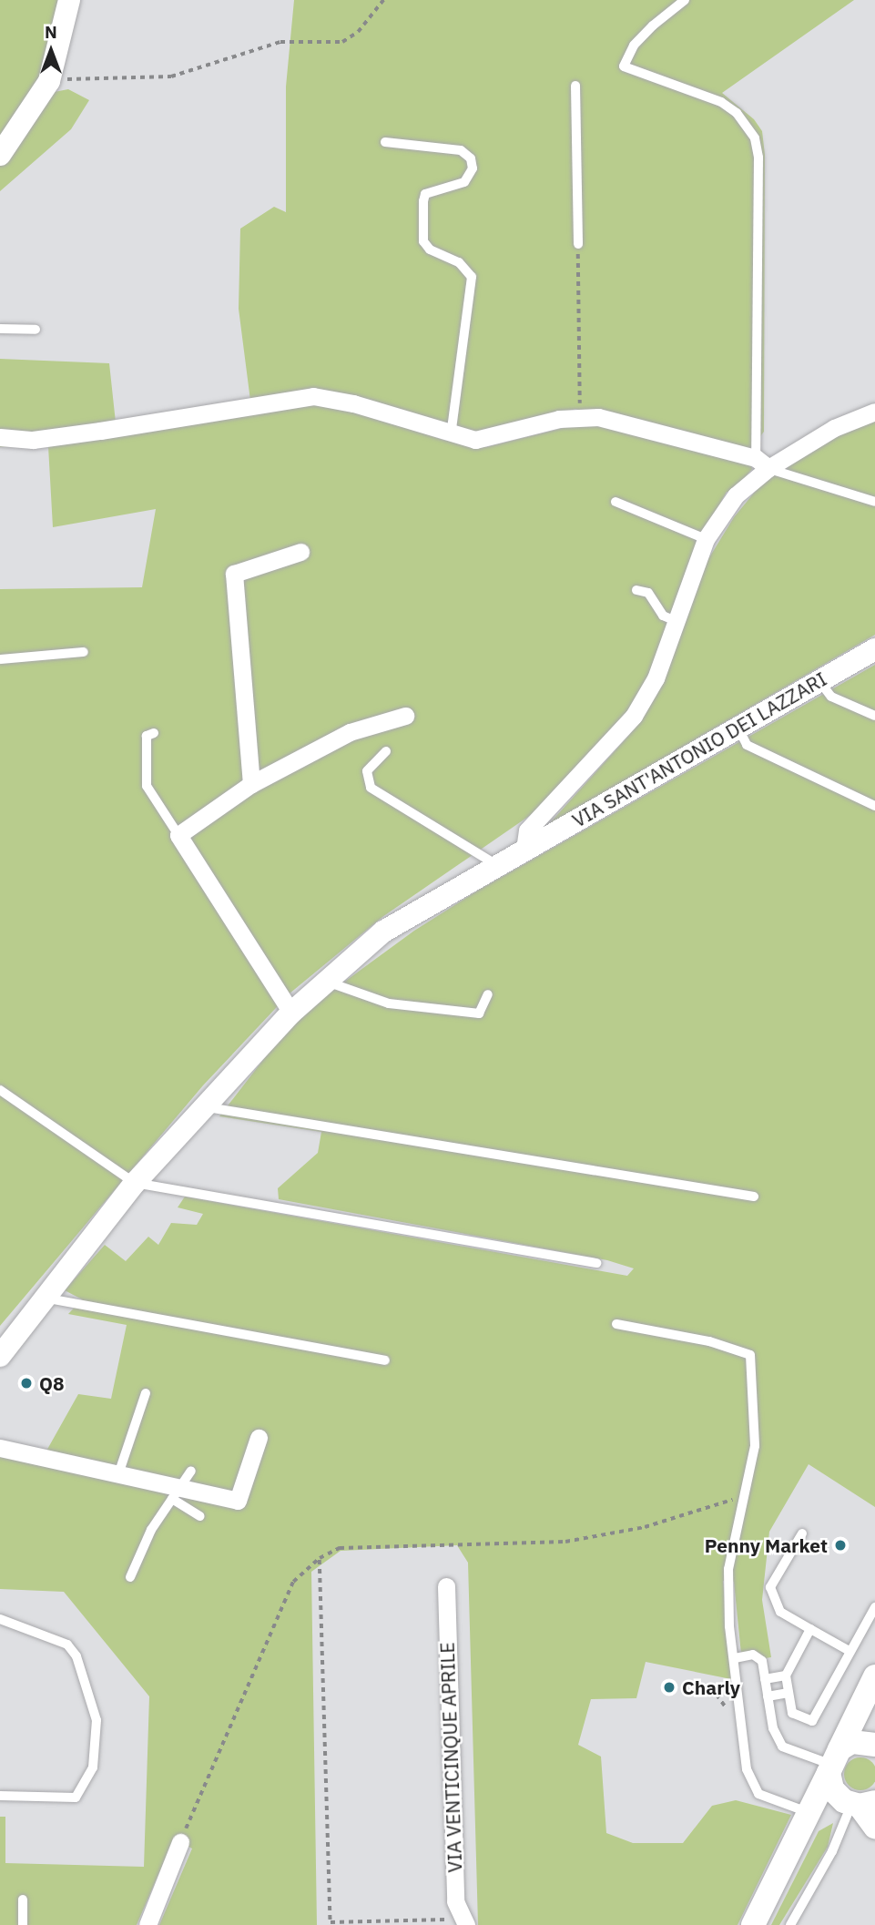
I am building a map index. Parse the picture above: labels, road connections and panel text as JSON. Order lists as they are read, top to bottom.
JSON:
{
  "streets": {
    "street": ["VIA SANT'ANTONIO DEI LAZZARI", "VIA VENTICINQUE APRILE"]
  },
  "places": ["Q8", "Penny Market", "Charly"],
  "north": "top"
}
